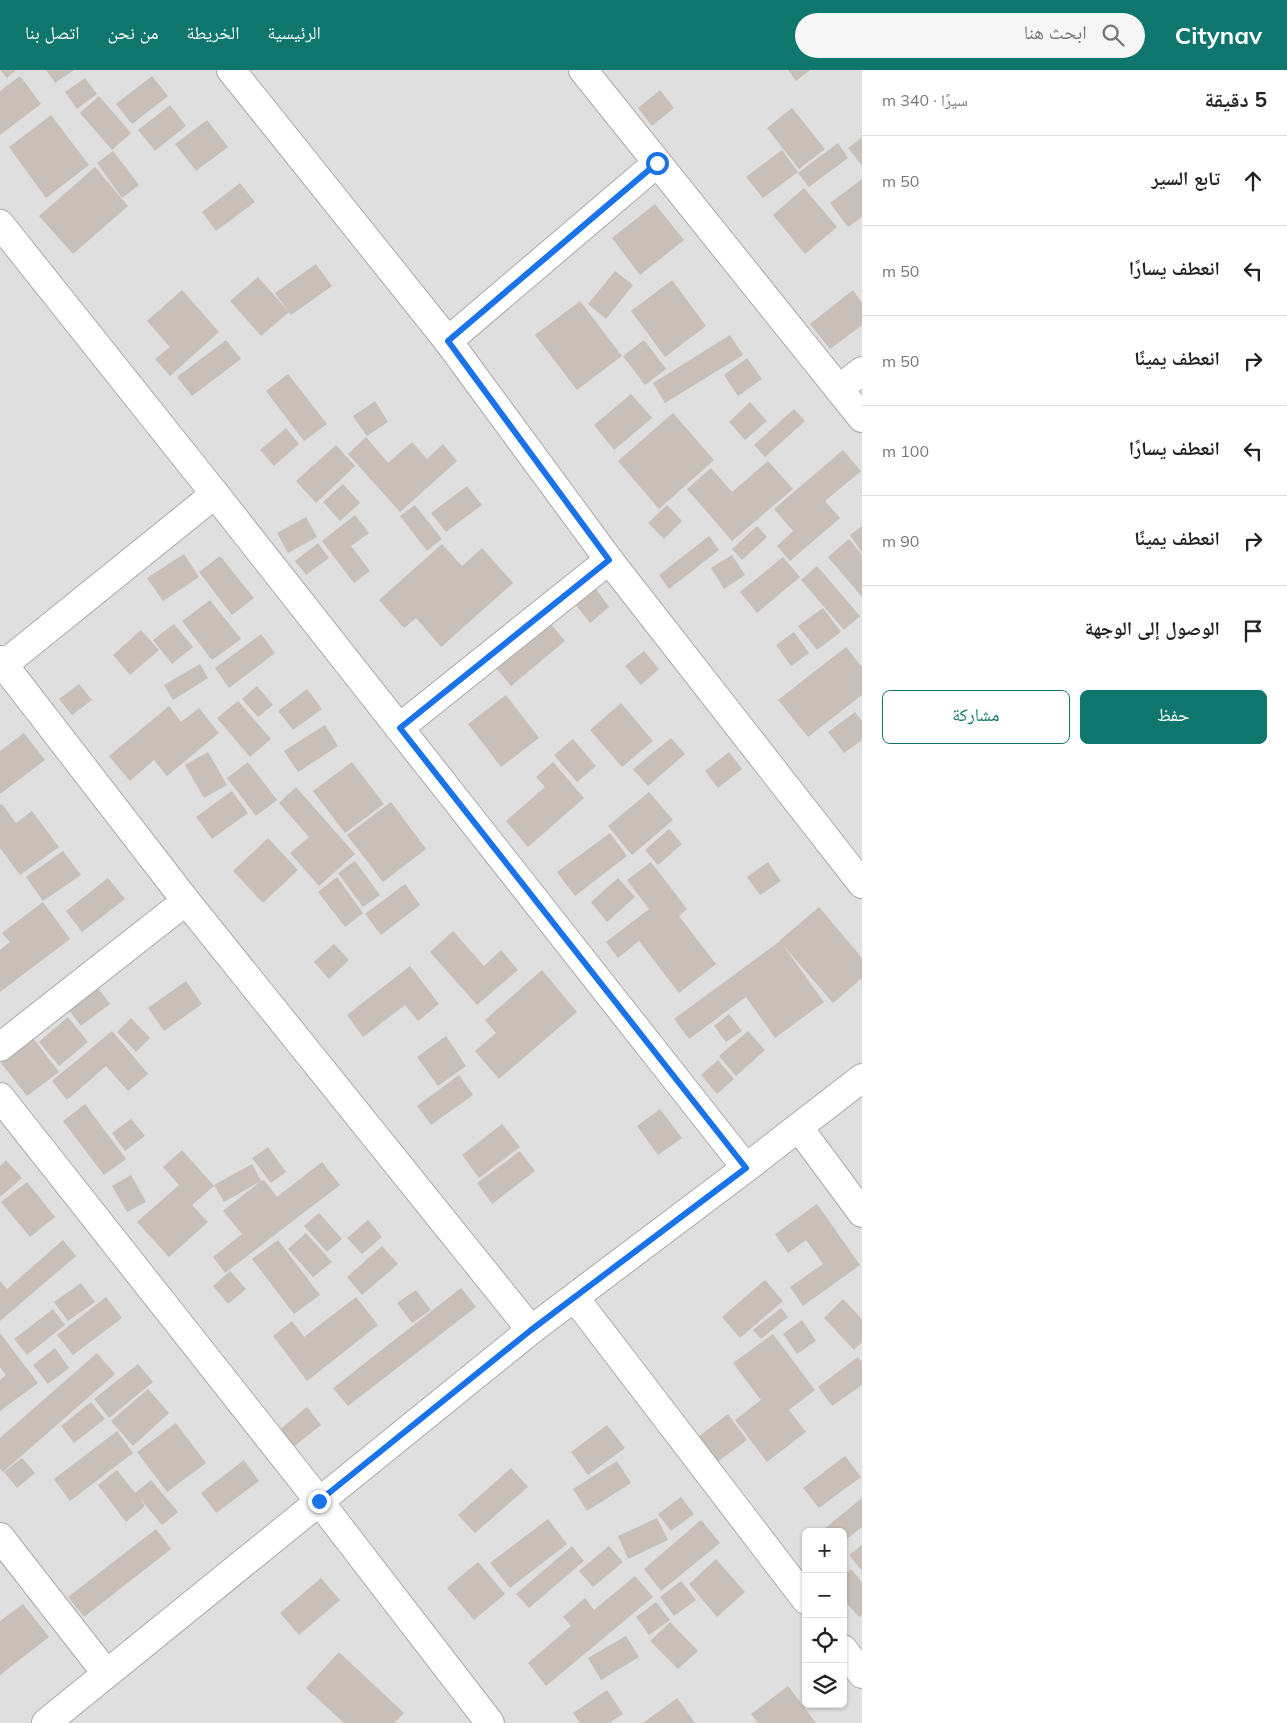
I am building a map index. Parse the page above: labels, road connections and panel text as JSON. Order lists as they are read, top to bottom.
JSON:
{
  "page": {
    "header": "Citynav",
    "search": "ابحث هنا",
    "nav": [
      "الرئيسية",
      "الخريطة",
      "من نحن",
      "اتصل بنا"
    ],
    "heading": ["5 دقيقة", "سيرًا · 340 m"],
    "list": [
      ["تابع السير", "50 m"],
      ["انعطف يسارًا", "50 m"],
      ["انعطف يمينًا", "50 m"],
      ["انعطف يسارًا", "100 m"],
      ["انعطف يمينًا", "90 m"],
      "الوصول إلى الوجهة"
    ],
    "buttons": ["حفظ", "مشاركة"],
    "map_buttons": ["+", "−"]
  }
}
